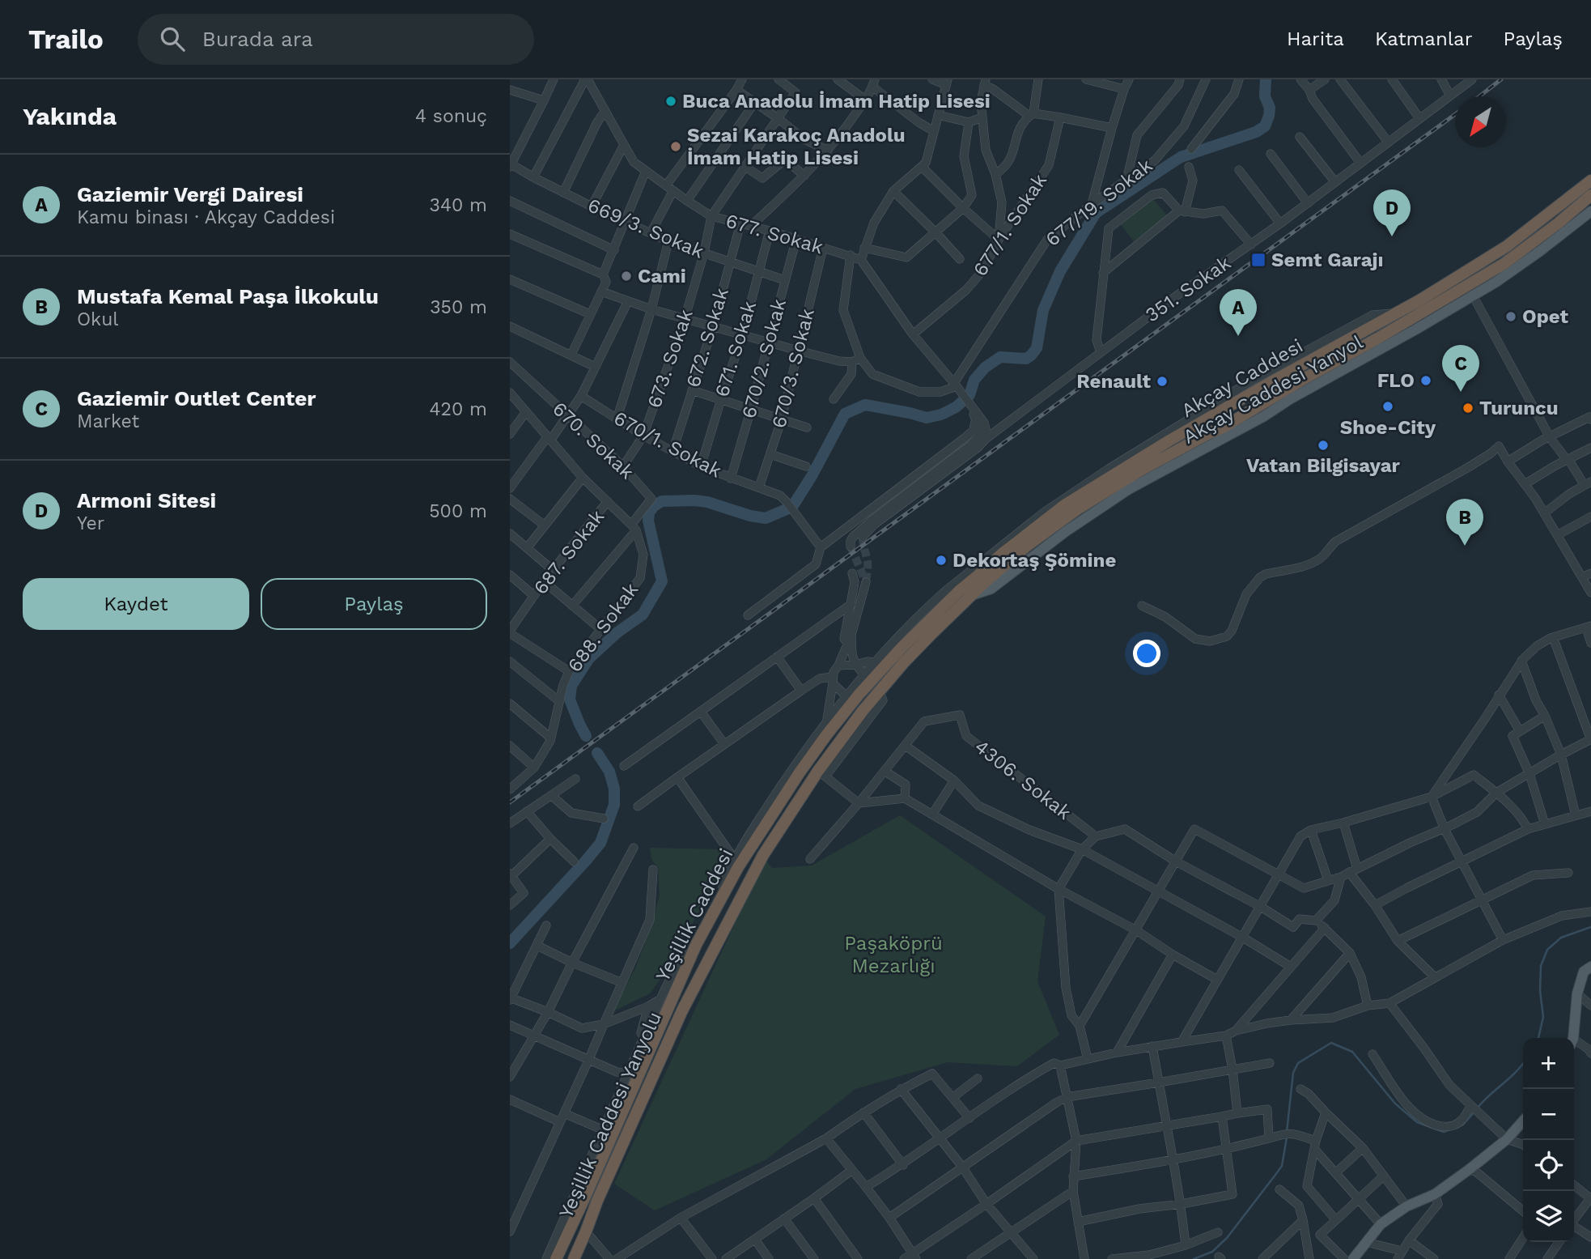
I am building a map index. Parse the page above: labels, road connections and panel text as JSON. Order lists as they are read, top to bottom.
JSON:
{
  "streets": {
    "highway": ["Akçay Caddesi", "Yeşillik Caddesi"],
    "main road": ["Akçay Caddesi Yanyol"],
    "street": [
      "677/19. Sokak",
      "677/1. Sokak",
      "669/3. Sokak",
      "677. Sokak",
      "351. Sokak",
      "672. Sokak",
      "671. Sokak",
      "673. Sokak",
      "670/2. Sokak",
      "670/3. Sokak",
      "670. Sokak",
      "670/1. Sokak",
      "687. Sokak",
      "688. Sokak",
      "4306. Sokak",
      "Yeşillik Caddesi Yanyolu"
    ]
  },
  "crossings": [
    ["669/3. Sokak", "672. Sokak"],
    ["669/3. Sokak", "671. Sokak"],
    ["669/3. Sokak", "673. Sokak"],
    ["669/3. Sokak", "670/2. Sokak"],
    ["677. Sokak", "672. Sokak"],
    ["677. Sokak", "671. Sokak"],
    ["677. Sokak", "673. Sokak"],
    ["677. Sokak", "670/2. Sokak"],
    ["677. Sokak", "670/3. Sokak"],
    ["672. Sokak", "670/1. Sokak"],
    ["671. Sokak", "670/1. Sokak"],
    ["673. Sokak", "670. Sokak"],
    ["673. Sokak", "670/1. Sokak"],
    ["670/2. Sokak", "670/1. Sokak"],
    ["670/3. Sokak", "670/1. Sokak"],
    ["Akçay Caddesi", "Akçay Caddesi Yanyol"],
    ["Akçay Caddesi", "Yeşillik Caddesi"],
    ["670. Sokak", "687. Sokak"],
    ["670. Sokak", "688. Sokak"],
    ["687. Sokak", "688. Sokak"],
    ["Yeşillik Caddesi", "Yeşillik Caddesi Yanyolu"]
  ],
  "parks": ["Paşaköprü Mezarlığı"],
  "places": {
    "other": [
      "Buca Anadolu İmam Hatip Lisesi",
      "Sezai Karakoç Anadolu İmam Hatip Lisesi",
      "Cami",
      "Opet",
      "FLO",
      "Renault",
      "Shoe-City",
      "Turuncu",
      "Vatan Bilgisayar",
      "Dekortaş Şömine"
    ],
    "transit": ["Semt Garajı"]
  },
  "north": "bottom left",
  "page": {
    "header": "Trailo",
    "search": "Burada ara",
    "nav": ["Harita", "Katmanlar", "Paylaş"],
    "heading": ["Yakında", "4 sonuç"],
    "list": [
      {
        "mark": "A",
        "name": "Gaziemir Vergi Dairesi",
        "note": "Kamu binası · Akçay Caddesi",
        "value": "340 m"
      },
      {
        "mark": "B",
        "name": "Mustafa Kemal Paşa İlkokulu",
        "note": "Okul",
        "value": "350 m"
      },
      {
        "mark": "C",
        "name": "Gaziemir Outlet Center",
        "note": "Market",
        "value": "420 m"
      },
      {
        "mark": "D",
        "name": "Armoni Sitesi",
        "note": "Yer",
        "value": "500 m"
      }
    ],
    "pins": [
      "D",
      "A",
      "C",
      "B"
    ],
    "buttons": ["Kaydet", "Paylaş"],
    "map_buttons": ["+", "−"]
  }
}
